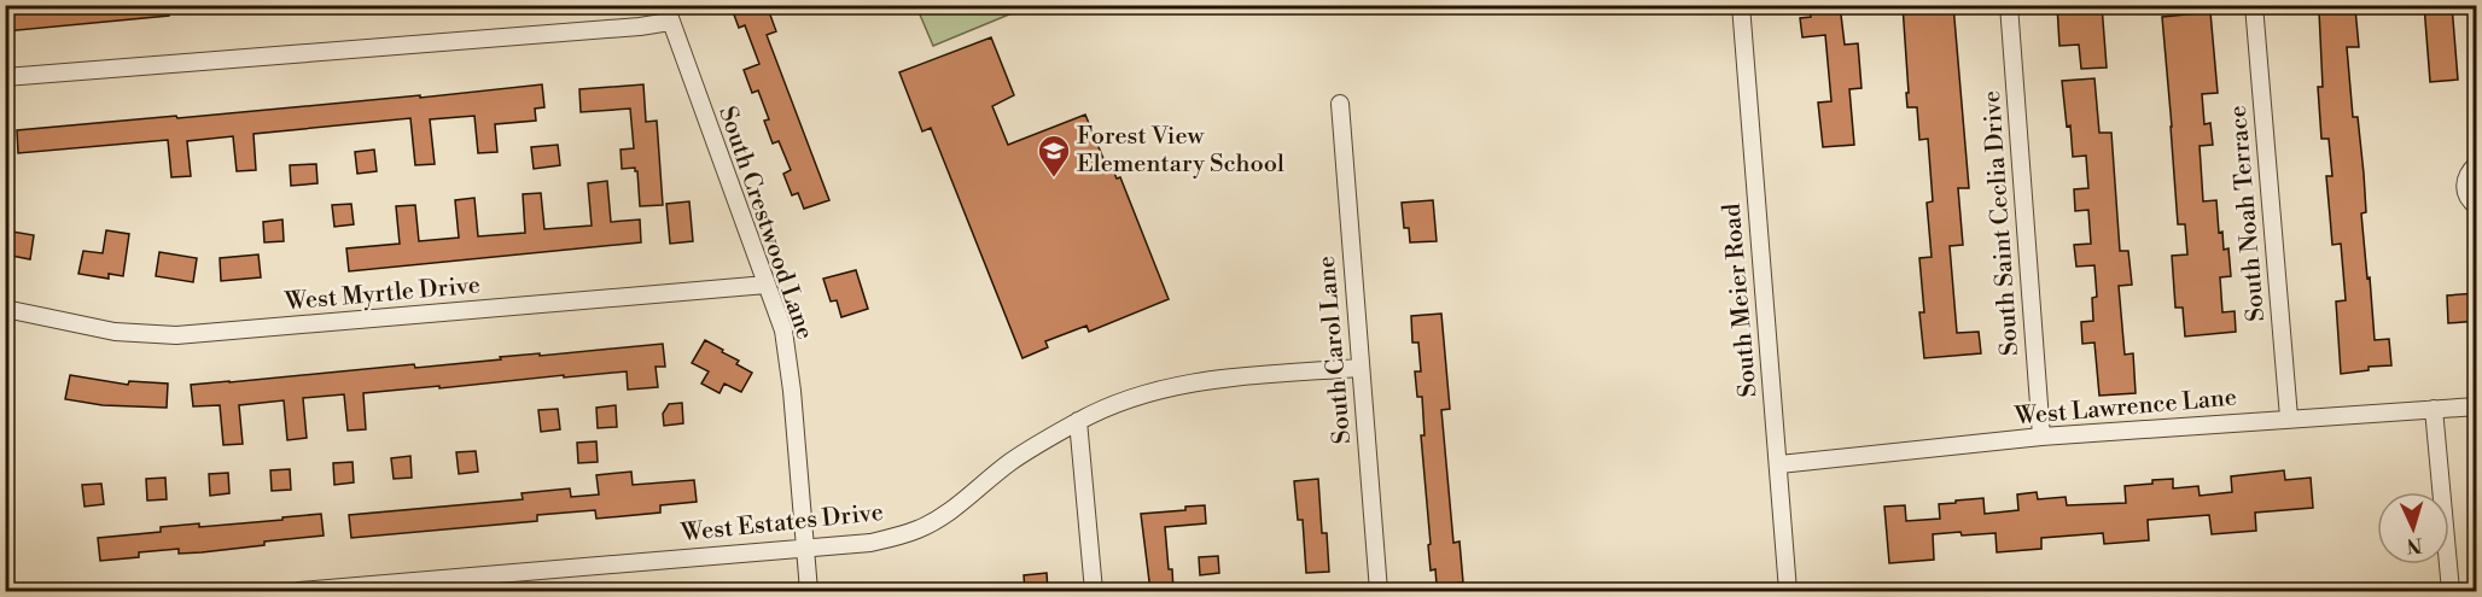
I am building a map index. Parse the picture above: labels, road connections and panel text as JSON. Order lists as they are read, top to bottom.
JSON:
{
  "streets": {
    "street": [
      "South Noah Terrace",
      "South Crestwood Lane",
      "South Saint Ceclia Drive",
      "West Myrtle Drive",
      "South Meier Road",
      "South Carol Lane",
      "West Lawrence Lane",
      "West Estates Drive"
    ]
  },
  "crossings": [
    ["South Noah Terrace", "West Lawrence Lane"],
    ["South Crestwood Lane", "West Myrtle Drive"],
    ["South Crestwood Lane", "West Estates Drive"],
    ["South Saint Ceclia Drive", "West Lawrence Lane"],
    ["South Meier Road", "West Lawrence Lane"],
    ["South Carol Lane", "West Estates Drive"]
  ],
  "places": {
    "school or university": ["Forest View Elementary School"]
  },
  "north": "bottom"
}
